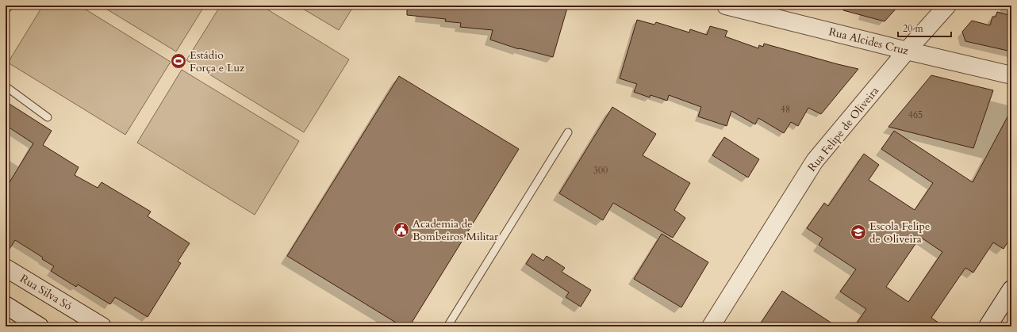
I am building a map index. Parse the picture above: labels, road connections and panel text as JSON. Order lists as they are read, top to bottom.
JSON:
{
  "streets": {
    "street": ["Rua Alcides Cruz", "Rua Felipe de Oliveira", "Rua Silva Só"]
  },
  "crossings": [
    ["Rua Alcides Cruz", "Rua Felipe de Oliveira"]
  ],
  "places": {
    "sports": ["Estádio Força e Luz"],
    "public building": ["Academia de Bombeiros Militar"],
    "school or university": ["Escola Felipe de Oliveira"]
  },
  "house_numbers": ["48", "465", "300"],
  "scale_bar": "20 m"
}
